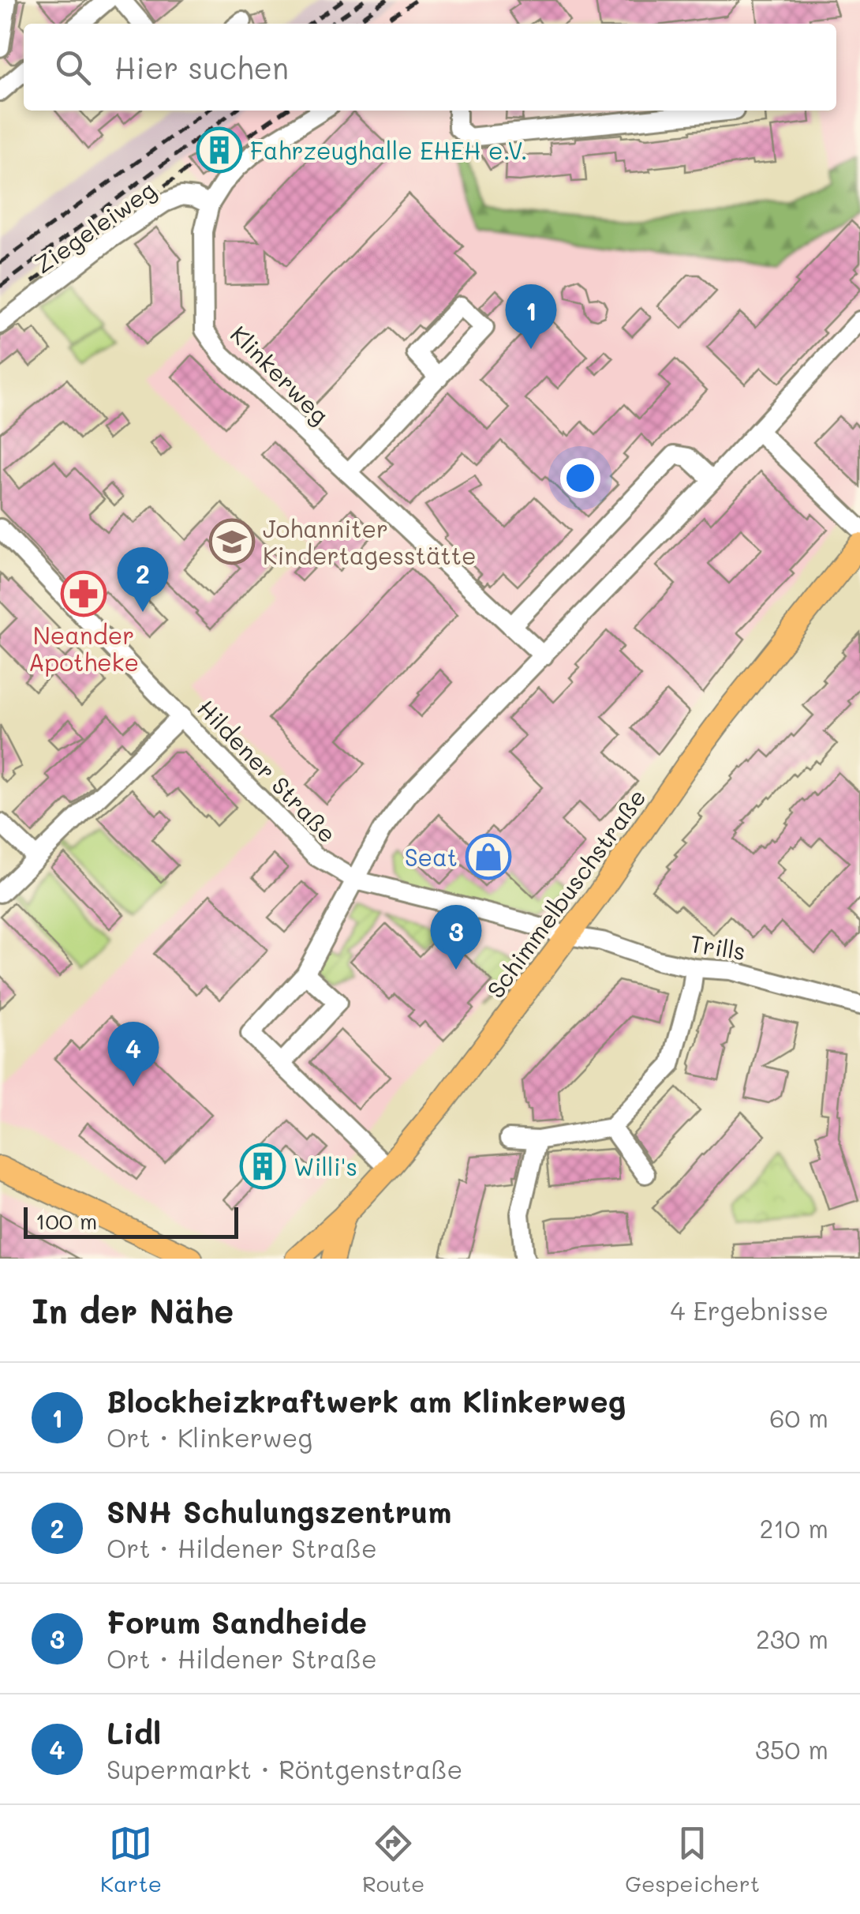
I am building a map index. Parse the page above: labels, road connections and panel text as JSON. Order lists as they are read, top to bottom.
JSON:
{
  "streets": {
    "main road": ["Schimmelbuschstraße"],
    "street": [
      "Ziegeleiweg",
      "Klinkerweg",
      "Hildener Straße",
      "Trills"
    ]
  },
  "crossings": [
    ["Ziegeleiweg", "Klinkerweg"],
    ["Hildener Straße", "Schimmelbuschstraße"],
    ["Hildener Straße", "Trills"],
    ["Schimmelbuschstraße", "Trills"]
  ],
  "places": {
    "building": ["Fahrzeughalle EHEH e.V.", "Willi's"],
    "school or university": ["Johanniter Kindertagesstätte"],
    "pharmacy": ["Neander Apotheke"],
    "shop": ["Seat"]
  },
  "scale_bar": "100 m",
  "page": {
    "search": "Hier suchen",
    "pins": [
      "1",
      "2",
      "3",
      "4"
    ],
    "scale": "100 m",
    "heading": ["In der Nähe", "4 Ergebnisse"],
    "list": [
      {
        "mark": "1",
        "name": "Blockheizkraftwerk am Klinkerweg",
        "note": "Ort · Klinkerweg",
        "value": "60 m"
      },
      {
        "mark": "2",
        "name": "SNH Schulungszentrum",
        "note": "Ort · Hildener Straße",
        "value": "210 m"
      },
      {
        "mark": "3",
        "name": "Forum Sandheide",
        "note": "Ort · Hildener Straße",
        "value": "230 m"
      },
      {
        "mark": "4",
        "name": "Lidl",
        "note": "Supermarkt · Röntgenstraße",
        "value": "350 m"
      }
    ],
    "nav": ["Karte", "Route", "Gespeichert"]
  }
}
